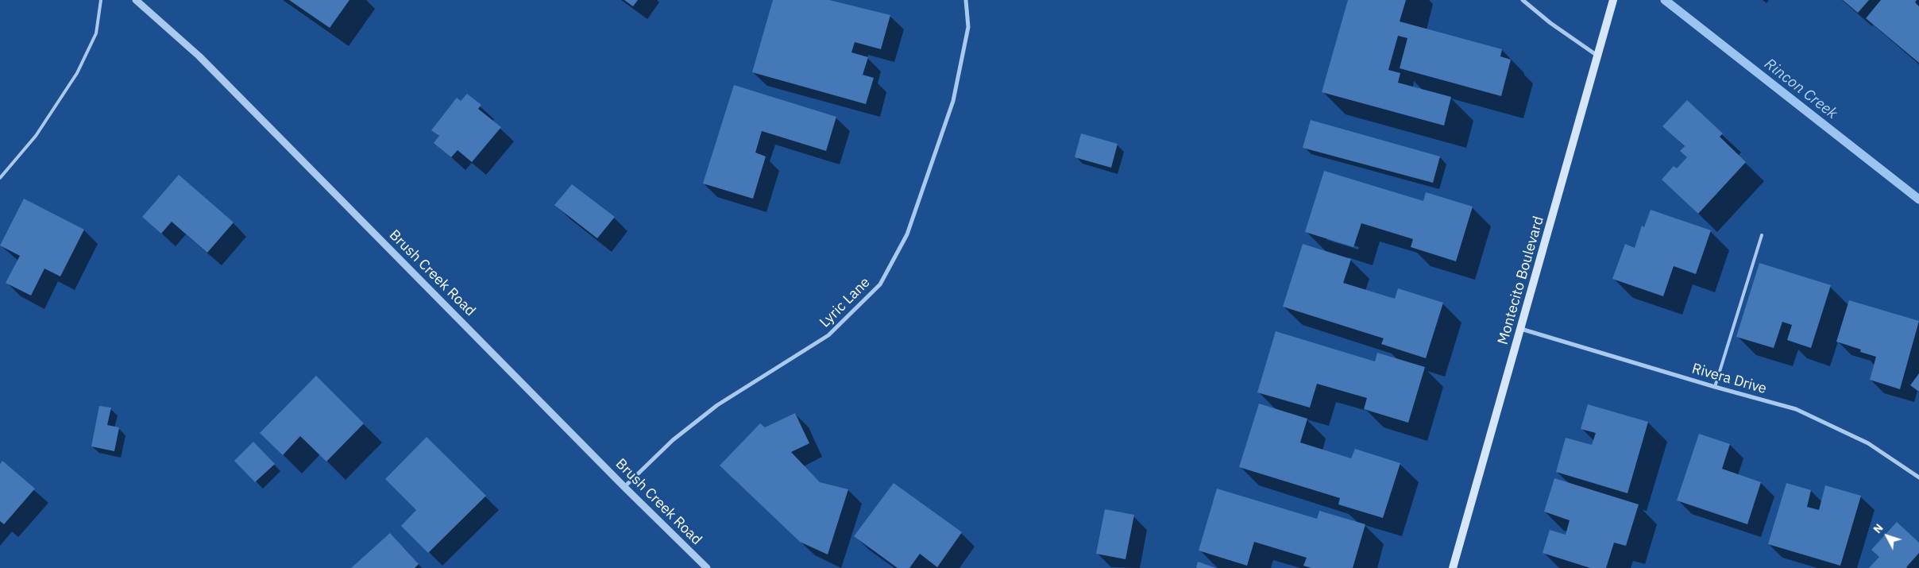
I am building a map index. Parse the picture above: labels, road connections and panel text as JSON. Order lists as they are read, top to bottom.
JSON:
{
  "streets": {
    "main road": ["Montecito Boulevard"],
    "street": ["Brush Creek Road", "Lyric Lane", "Rivera Drive"]
  },
  "crossings": [
    ["Brush Creek Road", "Lyric Lane"],
    ["Montecito Boulevard", "Rivera Drive"]
  ],
  "water": ["Rincon Creek"],
  "north": "top left"
}
